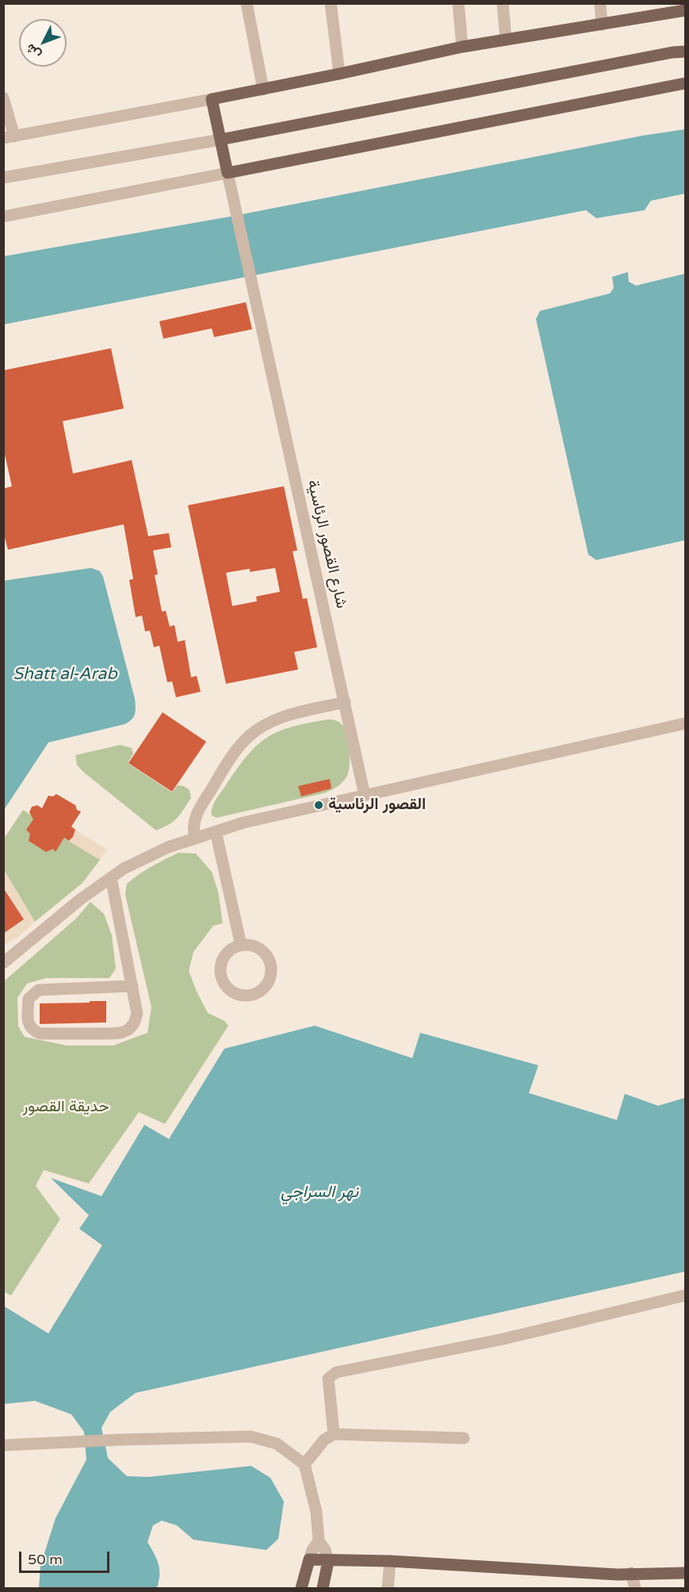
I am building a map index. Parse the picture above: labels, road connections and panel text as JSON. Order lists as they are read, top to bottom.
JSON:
{
  "streets": {
    "street": ["شارع القصور الرئاسية"]
  },
  "water": ["Shatt al-Arab", "نهر السراجي"],
  "parks": ["حديقة القصور"],
  "places": ["القصور الرئاسية"],
  "scale_bar": "50 m",
  "north": "bottom left"
}
